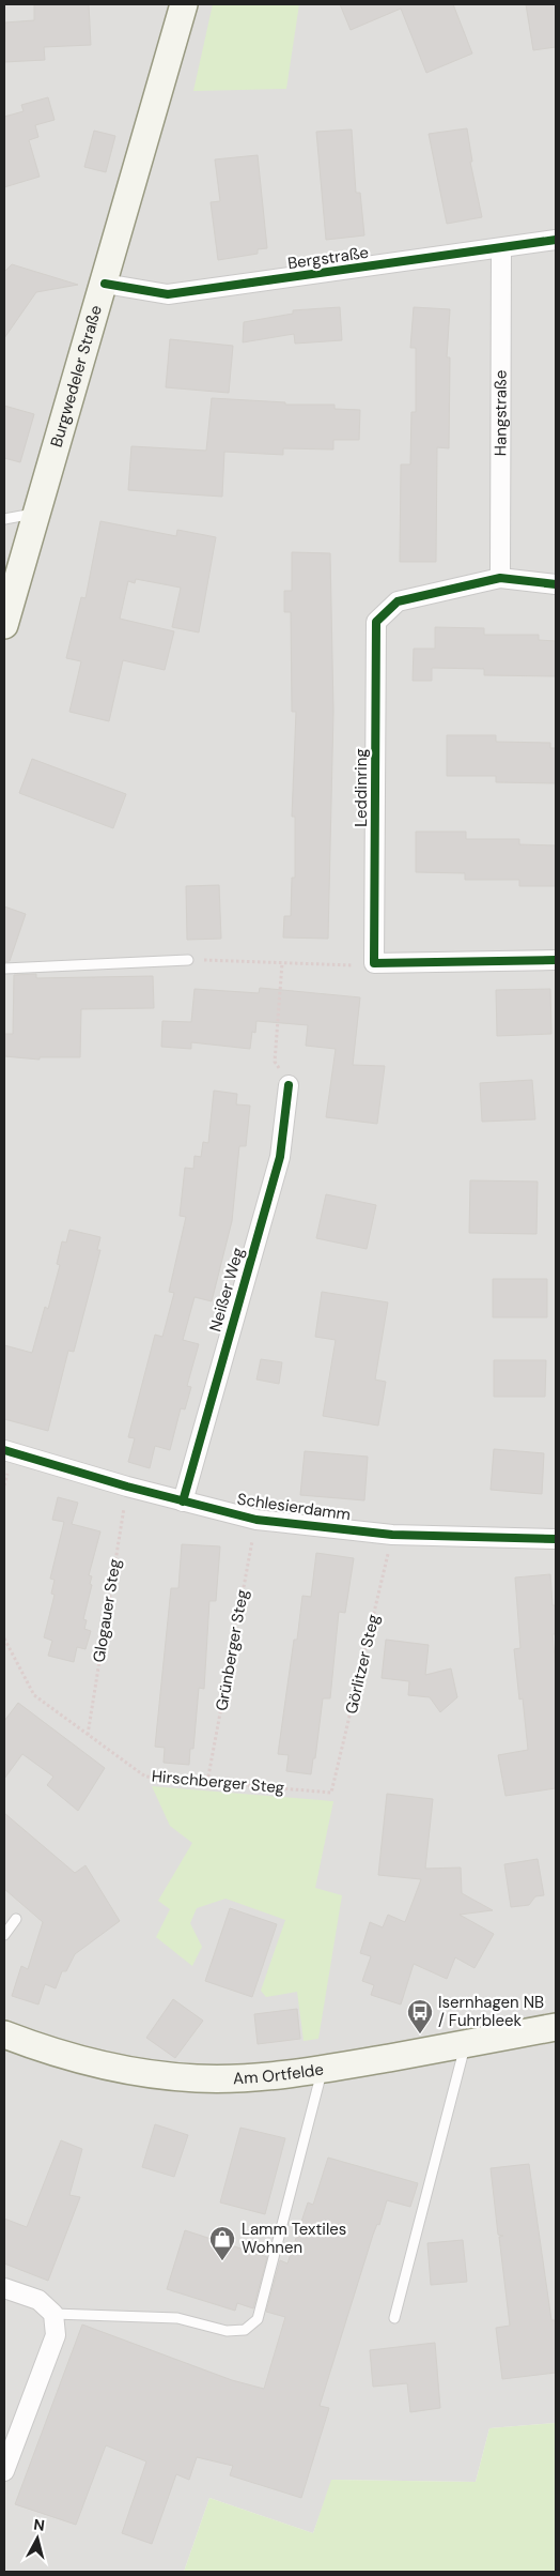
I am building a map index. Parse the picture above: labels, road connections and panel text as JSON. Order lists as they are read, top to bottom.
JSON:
{
  "streets": {
    "main road": ["Burgwedeler Straße", "Am Ortfelde"],
    "street": [
      "Bergstraße",
      "Hangstraße",
      "Leddinring",
      "Neißer Weg",
      "Schlesierdamm"
    ],
    "path": [
      "Glogauer Steg",
      "Grünberger Steg",
      "Görlitzer Steg",
      "Hirschberger Steg"
    ]
  },
  "crossings": [
    ["Bergstraße", "Burgwedeler Straße"],
    ["Bergstraße", "Hangstraße"],
    ["Hangstraße", "Leddinring"],
    ["Neißer Weg", "Schlesierdamm"],
    ["Schlesierdamm", "Glogauer Steg"],
    ["Schlesierdamm", "Grünberger Steg"],
    ["Schlesierdamm", "Görlitzer Steg"],
    ["Glogauer Steg", "Hirschberger Steg"],
    ["Grünberger Steg", "Hirschberger Steg"],
    ["Görlitzer Steg", "Hirschberger Steg"]
  ],
  "places": {
    "bus stop": ["Isernhagen NB / Fuhrbleek"],
    "shop": ["Lamm Textiles Wohnen"]
  },
  "north": "top"
}
